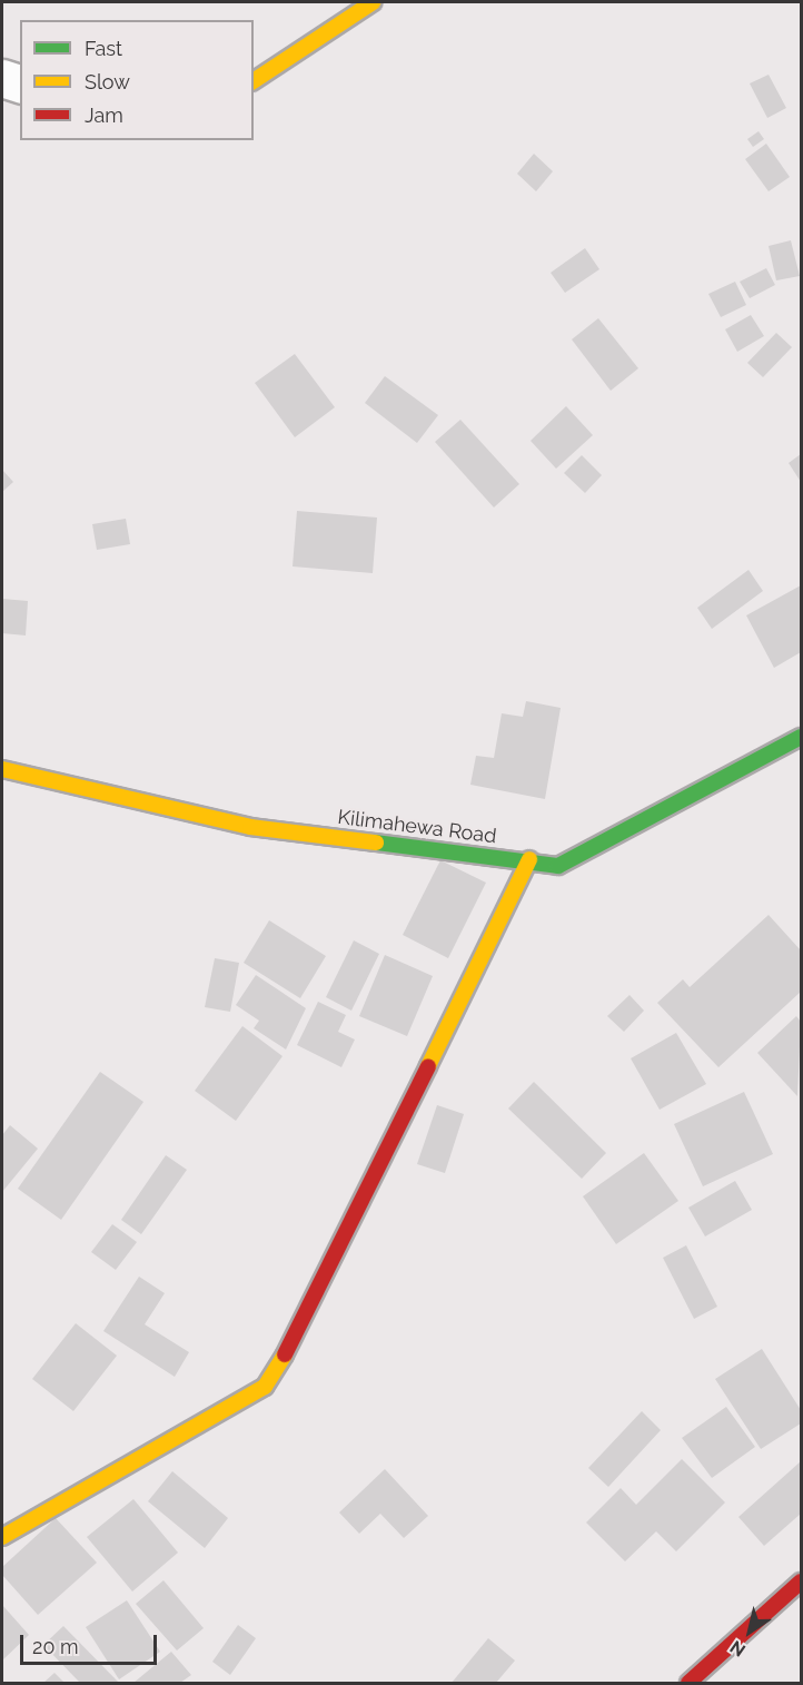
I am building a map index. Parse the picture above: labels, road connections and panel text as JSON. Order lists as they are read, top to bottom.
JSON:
{
  "streets": {
    "street": ["Kilimahewa Road"]
  },
  "legend": ["Fast", "Slow", "Jam"],
  "scale_bar": "20 m",
  "north": "bottom left"
}
